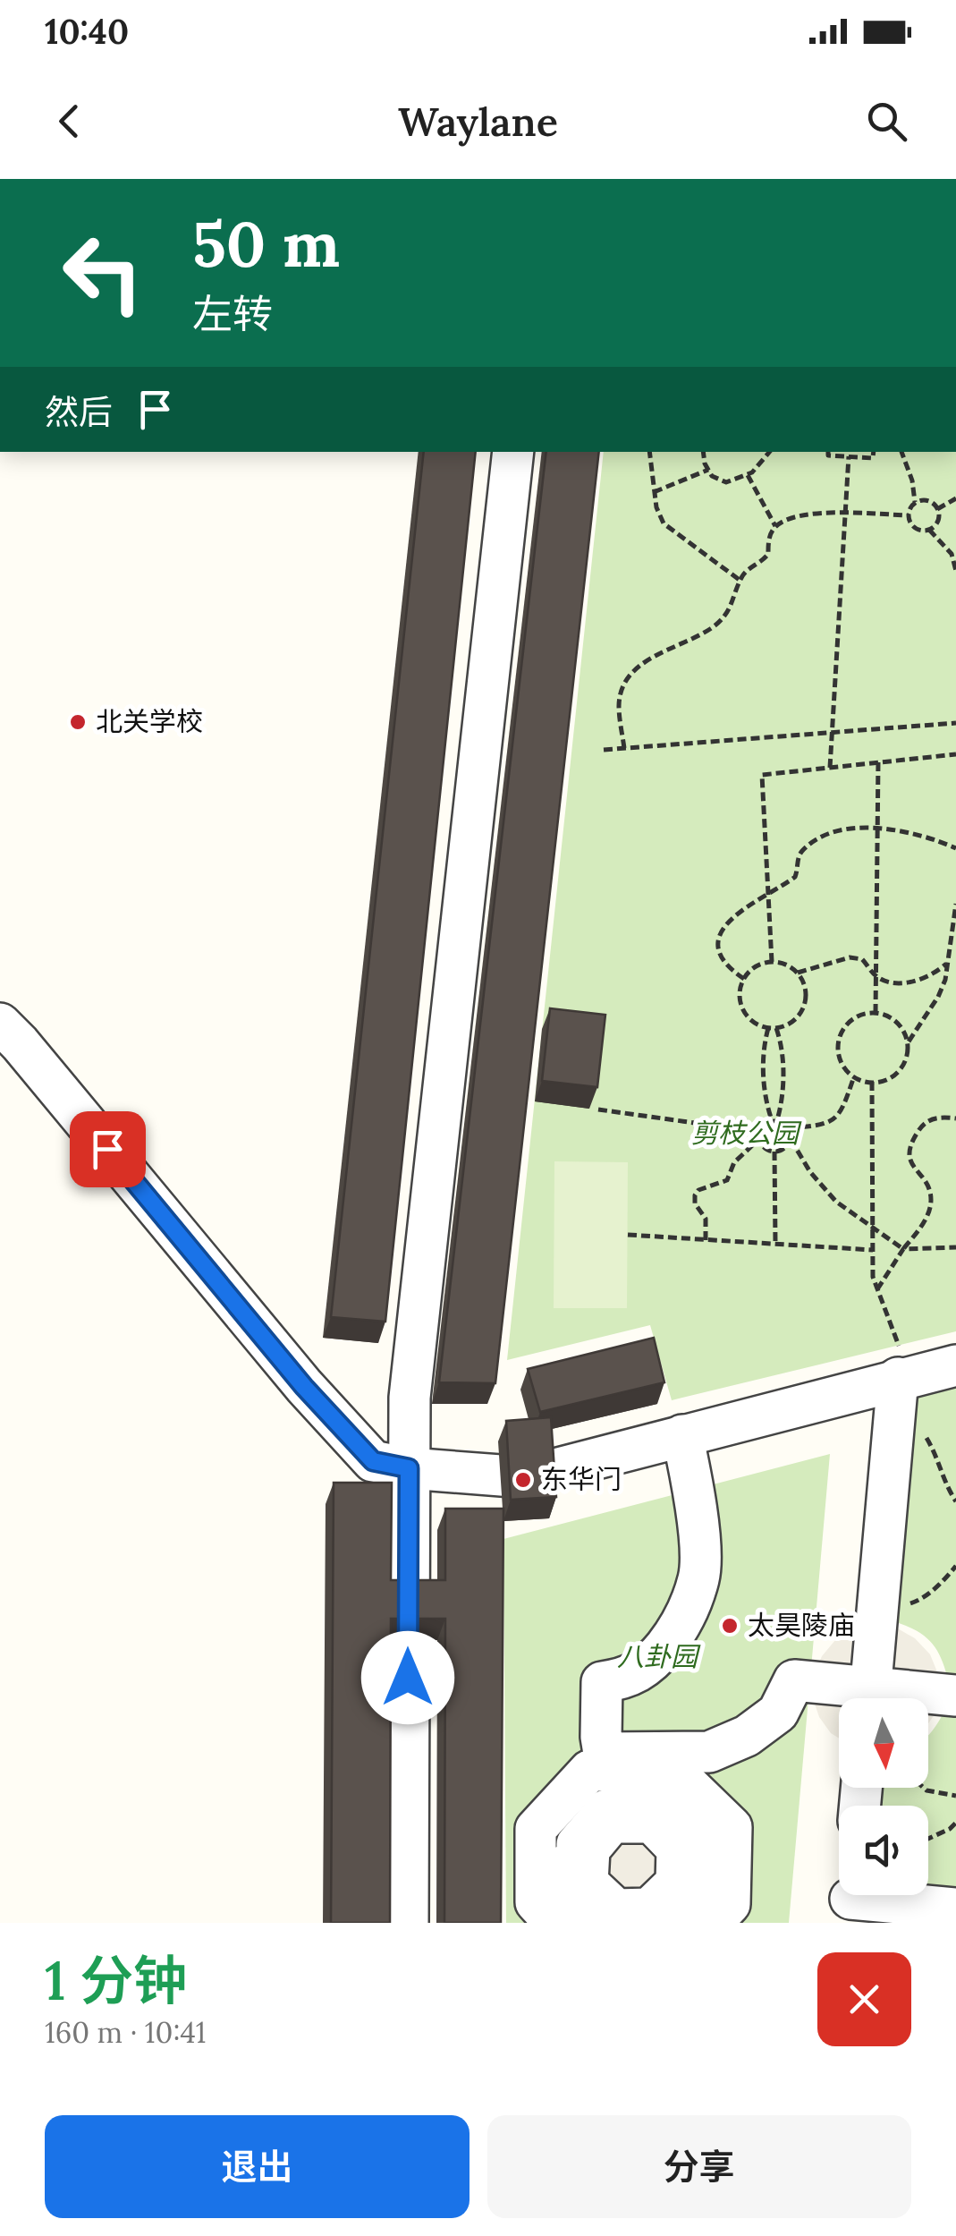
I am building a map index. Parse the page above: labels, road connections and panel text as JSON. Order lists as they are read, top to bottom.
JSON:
{
  "parks": ["剪枝公园", "八卦园"],
  "places": ["北关学校", "东华门", "太昊陵庙"],
  "north": "bottom",
  "page": {
    "status": "10:40",
    "header": "Waylane",
    "turn": ["50 m", "左转"],
    "then": "然后",
    "heading": ["1 分钟", "160 m · 10:41"],
    "buttons": ["退出", "分享"]
  }
}
